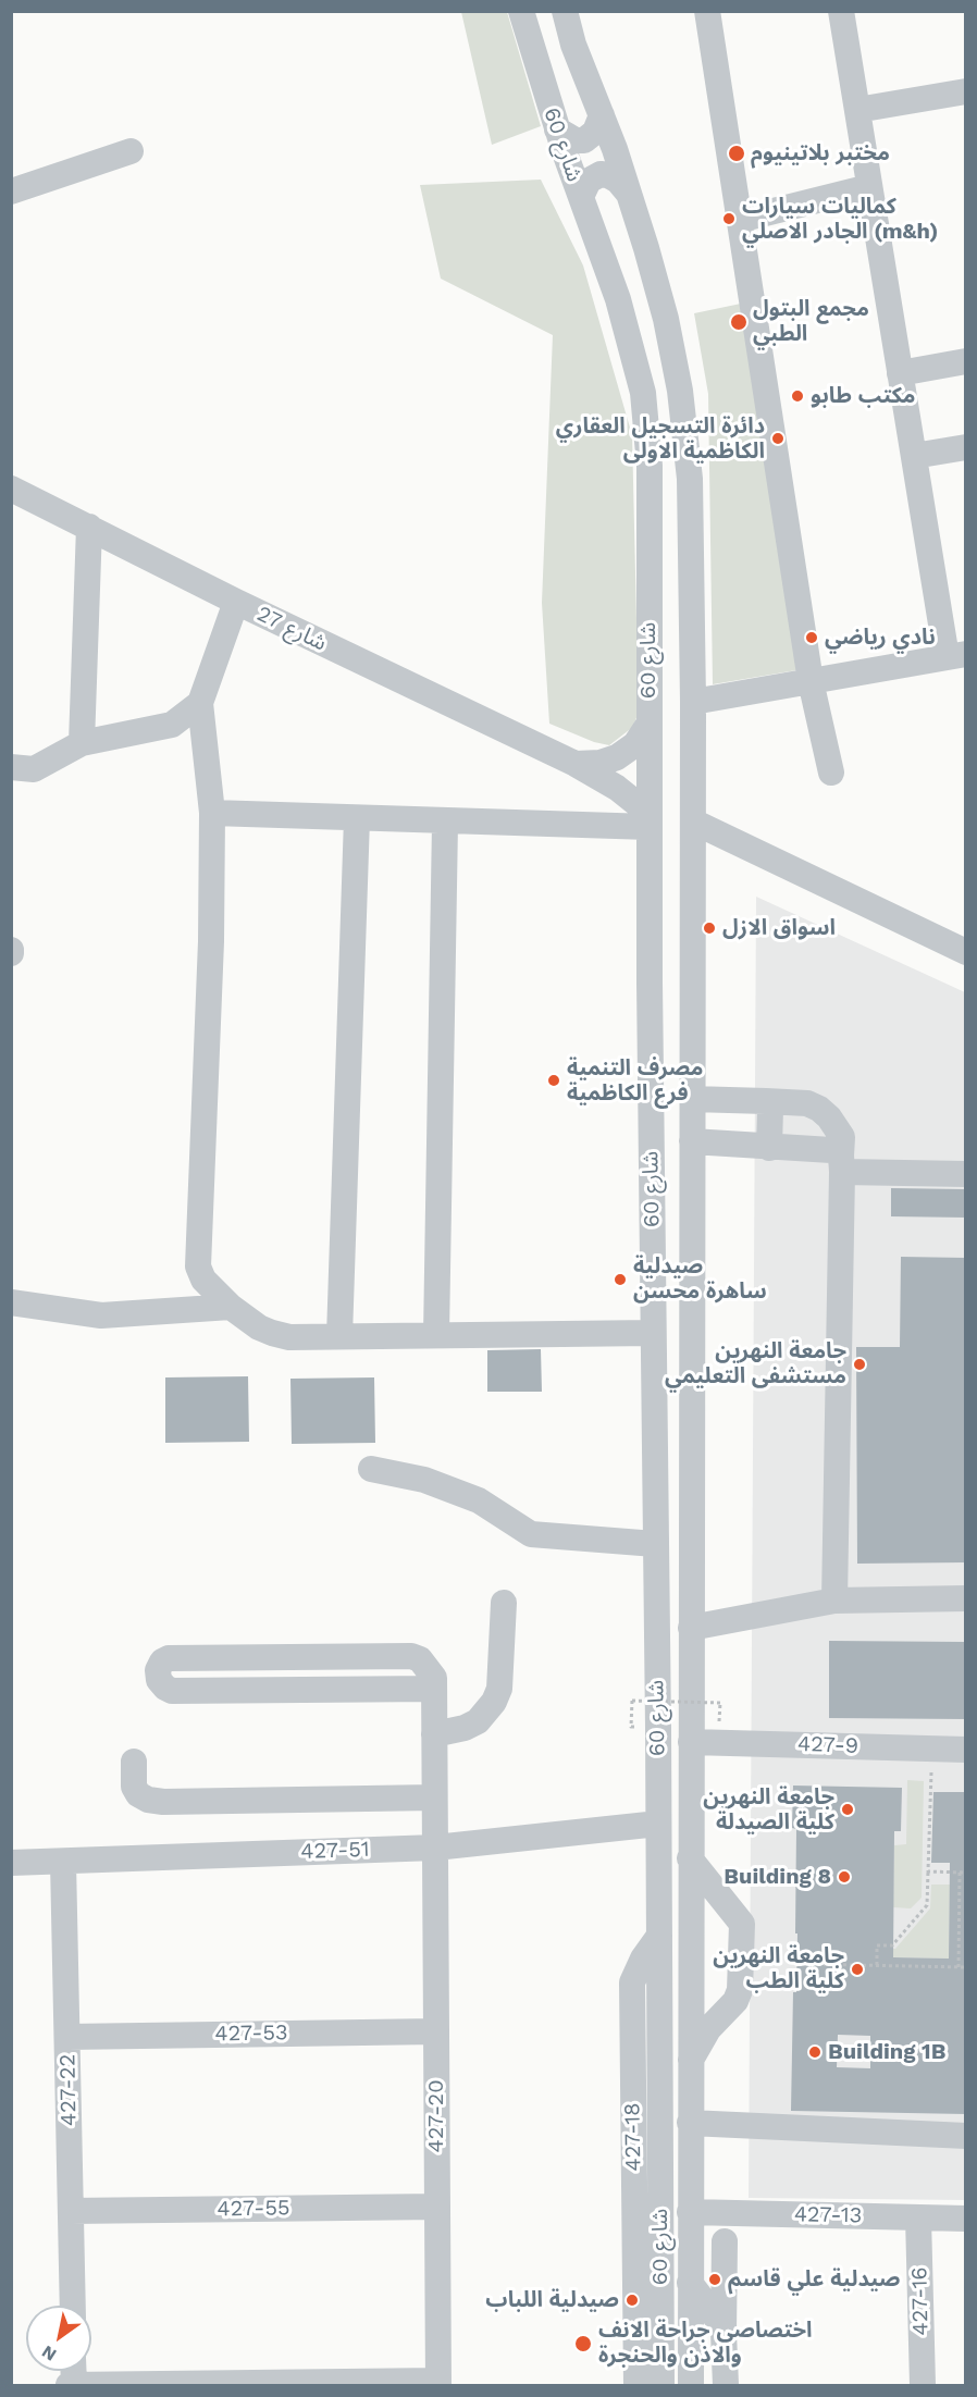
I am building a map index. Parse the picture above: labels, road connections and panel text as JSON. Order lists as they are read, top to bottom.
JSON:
{
  "streets": {
    "street": [
      "شارع 60",
      "شارع 27",
      "427-9",
      "427-51",
      "427-53",
      "427-22",
      "427-20",
      "427-18",
      "427-55",
      "427-13",
      "427-16"
    ]
  },
  "crossings": [
    ["شارع 60", "شارع 27"],
    ["شارع 60", "427-9"],
    ["شارع 60", "427-51"],
    ["شارع 60", "427-18"],
    ["شارع 60", "427-13"],
    ["427-51", "427-22"],
    ["427-51", "427-20"],
    ["427-53", "427-22"],
    ["427-53", "427-20"],
    ["427-22", "427-55"],
    ["427-20", "427-55"],
    ["427-13", "427-16"]
  ],
  "places": [
    "مختبر بلاتينيوم",
    "كماليات سيارات الجادر الاصلي (m&h)",
    "مجمع البتول الطبي",
    "مكتب طابو",
    "دائرة التسجيل العقاري الكاظمية الاولى",
    "نادي رياضي",
    "اسواق الازل",
    "مصرف التنمية فرع الكاظمية",
    "صيدلية ساهرة محسن",
    "جامعة النهرين مستشفى التعليمي",
    "جامعة النهرين كلية الصيدلة",
    "Building 8",
    "جامعة النهرين كلية الطب",
    "Building 1B",
    "صيدلية علي قاسم",
    "صيدلية اللباب",
    "اختصاصي جراحة الانف والاذن والحنجرة"
  ],
  "north": "bottom left"
}
